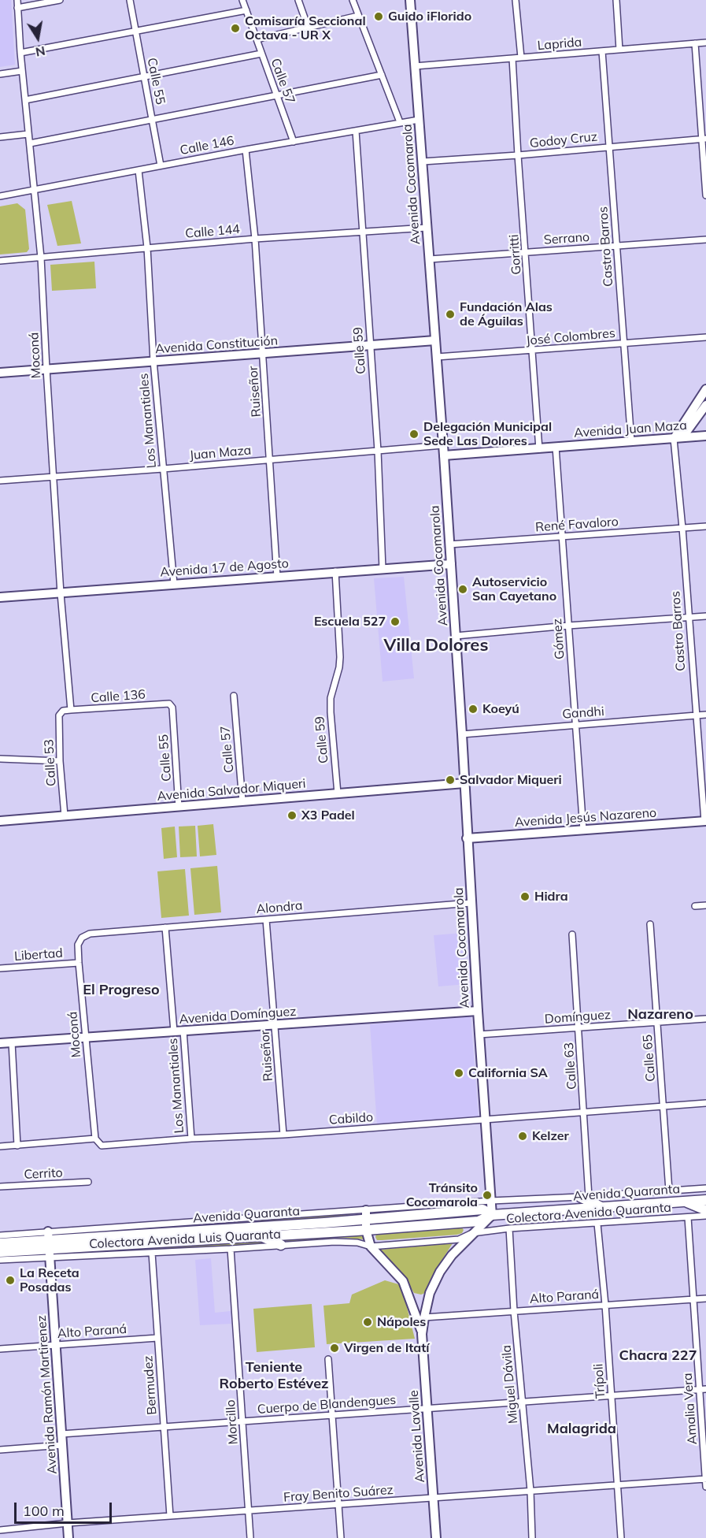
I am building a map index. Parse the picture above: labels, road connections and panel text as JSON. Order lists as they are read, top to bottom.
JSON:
{
  "streets": {
    "highway": ["Avenida Quaranta"],
    "main road": [
      "Avenida Cocomarola",
      "Avenida Constitución",
      "Avenida Juan Maza",
      "Avenida 17 de Agosto",
      "Avenida Salvador Miqueri",
      "Avenida Jesús Nazareno",
      "Avenida Domínguez",
      "Avenida Ramón Martirenez",
      "Avenida Lavalle"
    ],
    "street": [
      "Laprida",
      "Calle 55",
      "Calle 57",
      "Godoy Cruz",
      "Calle 146",
      "Calle 144",
      "Serrano",
      "Castro Barros",
      "Gorritti",
      "José Colombres",
      "Calle 59",
      "Moconá",
      "Ruiseñor",
      "Los Manantiales",
      "Juan Maza",
      "René Favaloro",
      "Gómez",
      "Calle 136",
      "Gandhi",
      "Calle 53",
      "Alondra",
      "Libertad",
      "Domínguez",
      "Calle 65",
      "Calle 63",
      "Cabildo",
      "Cerrito",
      "Colectora Avenida Quaranta",
      "Colectora Avenida Luis Quaranta",
      "Alto Paraná",
      "Trípoli",
      "Miguel Dávila",
      "Bermudez",
      "Cuerpo de Blandengues",
      "Amalia Vera",
      "Morcillo",
      "Fray Benito Suárez"
    ]
  },
  "crossings": [
    ["Laprida", "Avenida Cocomarola"],
    ["Laprida", "Castro Barros"],
    ["Laprida", "Gorritti"],
    ["Calle 55", "Calle 146"],
    ["Calle 55", "Calle 136"],
    ["Calle 55", "Avenida Salvador Miqueri"],
    ["Calle 57", "Calle 146"],
    ["Calle 57", "Avenida Salvador Miqueri"],
    ["Godoy Cruz", "Avenida Cocomarola"],
    ["Godoy Cruz", "Castro Barros"],
    ["Godoy Cruz", "Gorritti"],
    ["Calle 146", "Avenida Cocomarola"],
    ["Calle 146", "Calle 59"],
    ["Calle 146", "Moconá"],
    ["Calle 146", "Ruiseñor"],
    ["Calle 146", "Los Manantiales"],
    ["Avenida Cocomarola", "Calle 144"],
    ["Avenida Cocomarola", "Serrano"],
    ["Avenida Cocomarola", "José Colombres"],
    ["Avenida Cocomarola", "Avenida Constitución"],
    ["Avenida Cocomarola", "Avenida Juan Maza"],
    ["Avenida Cocomarola", "Juan Maza"],
    ["Avenida Cocomarola", "René Favaloro"],
    ["Avenida Cocomarola", "Avenida 17 de Agosto"],
    ["Avenida Cocomarola", "Gandhi"],
    ["Avenida Cocomarola", "Avenida Salvador Miqueri"],
    ["Avenida Cocomarola", "Avenida Jesús Nazareno"],
    ["Avenida Cocomarola", "Alondra"],
    ["Avenida Cocomarola", "Avenida Domínguez"],
    ["Avenida Cocomarola", "Domínguez"],
    ["Avenida Cocomarola", "Cabildo"],
    ["Avenida Cocomarola", "Avenida Quaranta"],
    ["Avenida Cocomarola", "Avenida Lavalle"],
    ["Calle 144", "Calle 59"],
    ["Calle 144", "Moconá"],
    ["Calle 144", "Ruiseñor"],
    ["Calle 144", "Los Manantiales"],
    ["Serrano", "Castro Barros"],
    ["Serrano", "Gorritti"],
    ["Castro Barros", "José Colombres"],
    ["Castro Barros", "Avenida Juan Maza"],
    ["Castro Barros", "René Favaloro"],
    ["Castro Barros", "Gandhi"],
    ["Castro Barros", "Avenida Jesús Nazareno"],
    ["Gorritti", "José Colombres"],
    ["Gorritti", "Avenida Juan Maza"],
    ["Avenida Constitución", "Calle 59"],
    ["Avenida Constitución", "Moconá"],
    ["Avenida Constitución", "Ruiseñor"],
    ["Avenida Constitución", "Los Manantiales"],
    ["Calle 59", "Juan Maza"],
    ["Calle 59", "Avenida 17 de Agosto"],
    ["Calle 59", "Avenida Salvador Miqueri"],
    ["Moconá", "Juan Maza"],
    ["Moconá", "Avenida 17 de Agosto"],
    ["Moconá", "Calle 136"],
    ["Moconá", "Alondra"],
    ["Moconá", "Libertad"],
    ["Moconá", "Avenida Domínguez"],
    ["Moconá", "Cabildo"],
    ["Ruiseñor", "Juan Maza"],
    ["Ruiseñor", "Avenida 17 de Agosto"],
    ["Ruiseñor", "Alondra"],
    ["Ruiseñor", "Avenida Domínguez"],
    ["Ruiseñor", "Cabildo"],
    ["Los Manantiales", "Juan Maza"],
    ["Los Manantiales", "Avenida 17 de Agosto"],
    ["Los Manantiales", "Alondra"],
    ["Los Manantiales", "Avenida Domínguez"],
    ["Los Manantiales", "Cabildo"],
    ["Avenida Juan Maza", "Gómez"],
    ["René Favaloro", "Gómez"],
    ["Gómez", "Gandhi"],
    ["Gómez", "Avenida Jesús Nazareno"],
    ["Calle 136", "Calle 53"],
    ["Calle 53", "Avenida Salvador Miqueri"],
    ["Domínguez", "Calle 65"],
    ["Domínguez", "Calle 63"],
    ["Calle 65", "Cabildo"],
    ["Calle 63", "Cabildo"],
    ["Avenida Quaranta", "Colectora Avenida Luis Quaranta"],
    ["Avenida Quaranta", "Avenida Ramón Martirenez"],
    ["Avenida Quaranta", "Avenida Lavalle"],
    ["Colectora Avenida Quaranta", "Colectora Avenida Luis Quaranta"],
    ["Colectora Avenida Quaranta", "Trípoli"],
    ["Colectora Avenida Quaranta", "Miguel Dávila"],
    ["Colectora Avenida Quaranta", "Amalia Vera"],
    ["Colectora Avenida Quaranta", "Avenida Lavalle"],
    ["Colectora Avenida Luis Quaranta", "Bermudez"],
    ["Colectora Avenida Luis Quaranta", "Avenida Ramón Martirenez"],
    ["Colectora Avenida Luis Quaranta", "Morcillo"],
    ["Colectora Avenida Luis Quaranta", "Avenida Lavalle"],
    ["Alto Paraná", "Trípoli"],
    ["Alto Paraná", "Miguel Dávila"],
    ["Alto Paraná", "Bermudez"],
    ["Alto Paraná", "Avenida Ramón Martirenez"],
    ["Alto Paraná", "Amalia Vera"],
    ["Alto Paraná", "Avenida Lavalle"],
    ["Trípoli", "Cuerpo de Blandengues"],
    ["Trípoli", "Fray Benito Suárez"],
    ["Miguel Dávila", "Cuerpo de Blandengues"],
    ["Miguel Dávila", "Fray Benito Suárez"],
    ["Bermudez", "Cuerpo de Blandengues"],
    ["Bermudez", "Fray Benito Suárez"],
    ["Avenida Ramón Martirenez", "Cuerpo de Blandengues"],
    ["Avenida Ramón Martirenez", "Fray Benito Suárez"],
    ["Cuerpo de Blandengues", "Amalia Vera"],
    ["Cuerpo de Blandengues", "Morcillo"],
    ["Cuerpo de Blandengues", "Avenida Lavalle"],
    ["Amalia Vera", "Fray Benito Suárez"],
    ["Morcillo", "Fray Benito Suárez"],
    ["Avenida Lavalle", "Fray Benito Suárez"]
  ],
  "districts": [
    "Villa Dolores",
    "El Progreso",
    "Nazareno",
    "Chacra 227",
    "Teniente Roberto Estévez",
    "Malagrida"
  ],
  "places": [
    "Guido iFlorido",
    "Comisaría Seccional Octava - UR X",
    "Fundación Alas de Águilas",
    "Delegación Municipal Sede Las Dolores",
    "Autoservicio San Cayetano",
    "Escuela 527",
    "Koeyú",
    "Salvador Miqueri",
    "X3 Padel",
    "Hidra",
    "California SA",
    "Kelzer",
    "Tránsito Cocomarola",
    "La Receta Posadas",
    "Nápoles",
    "Virgen de Itatí"
  ],
  "scale_bar": "100 m",
  "north": "bottom"
}
